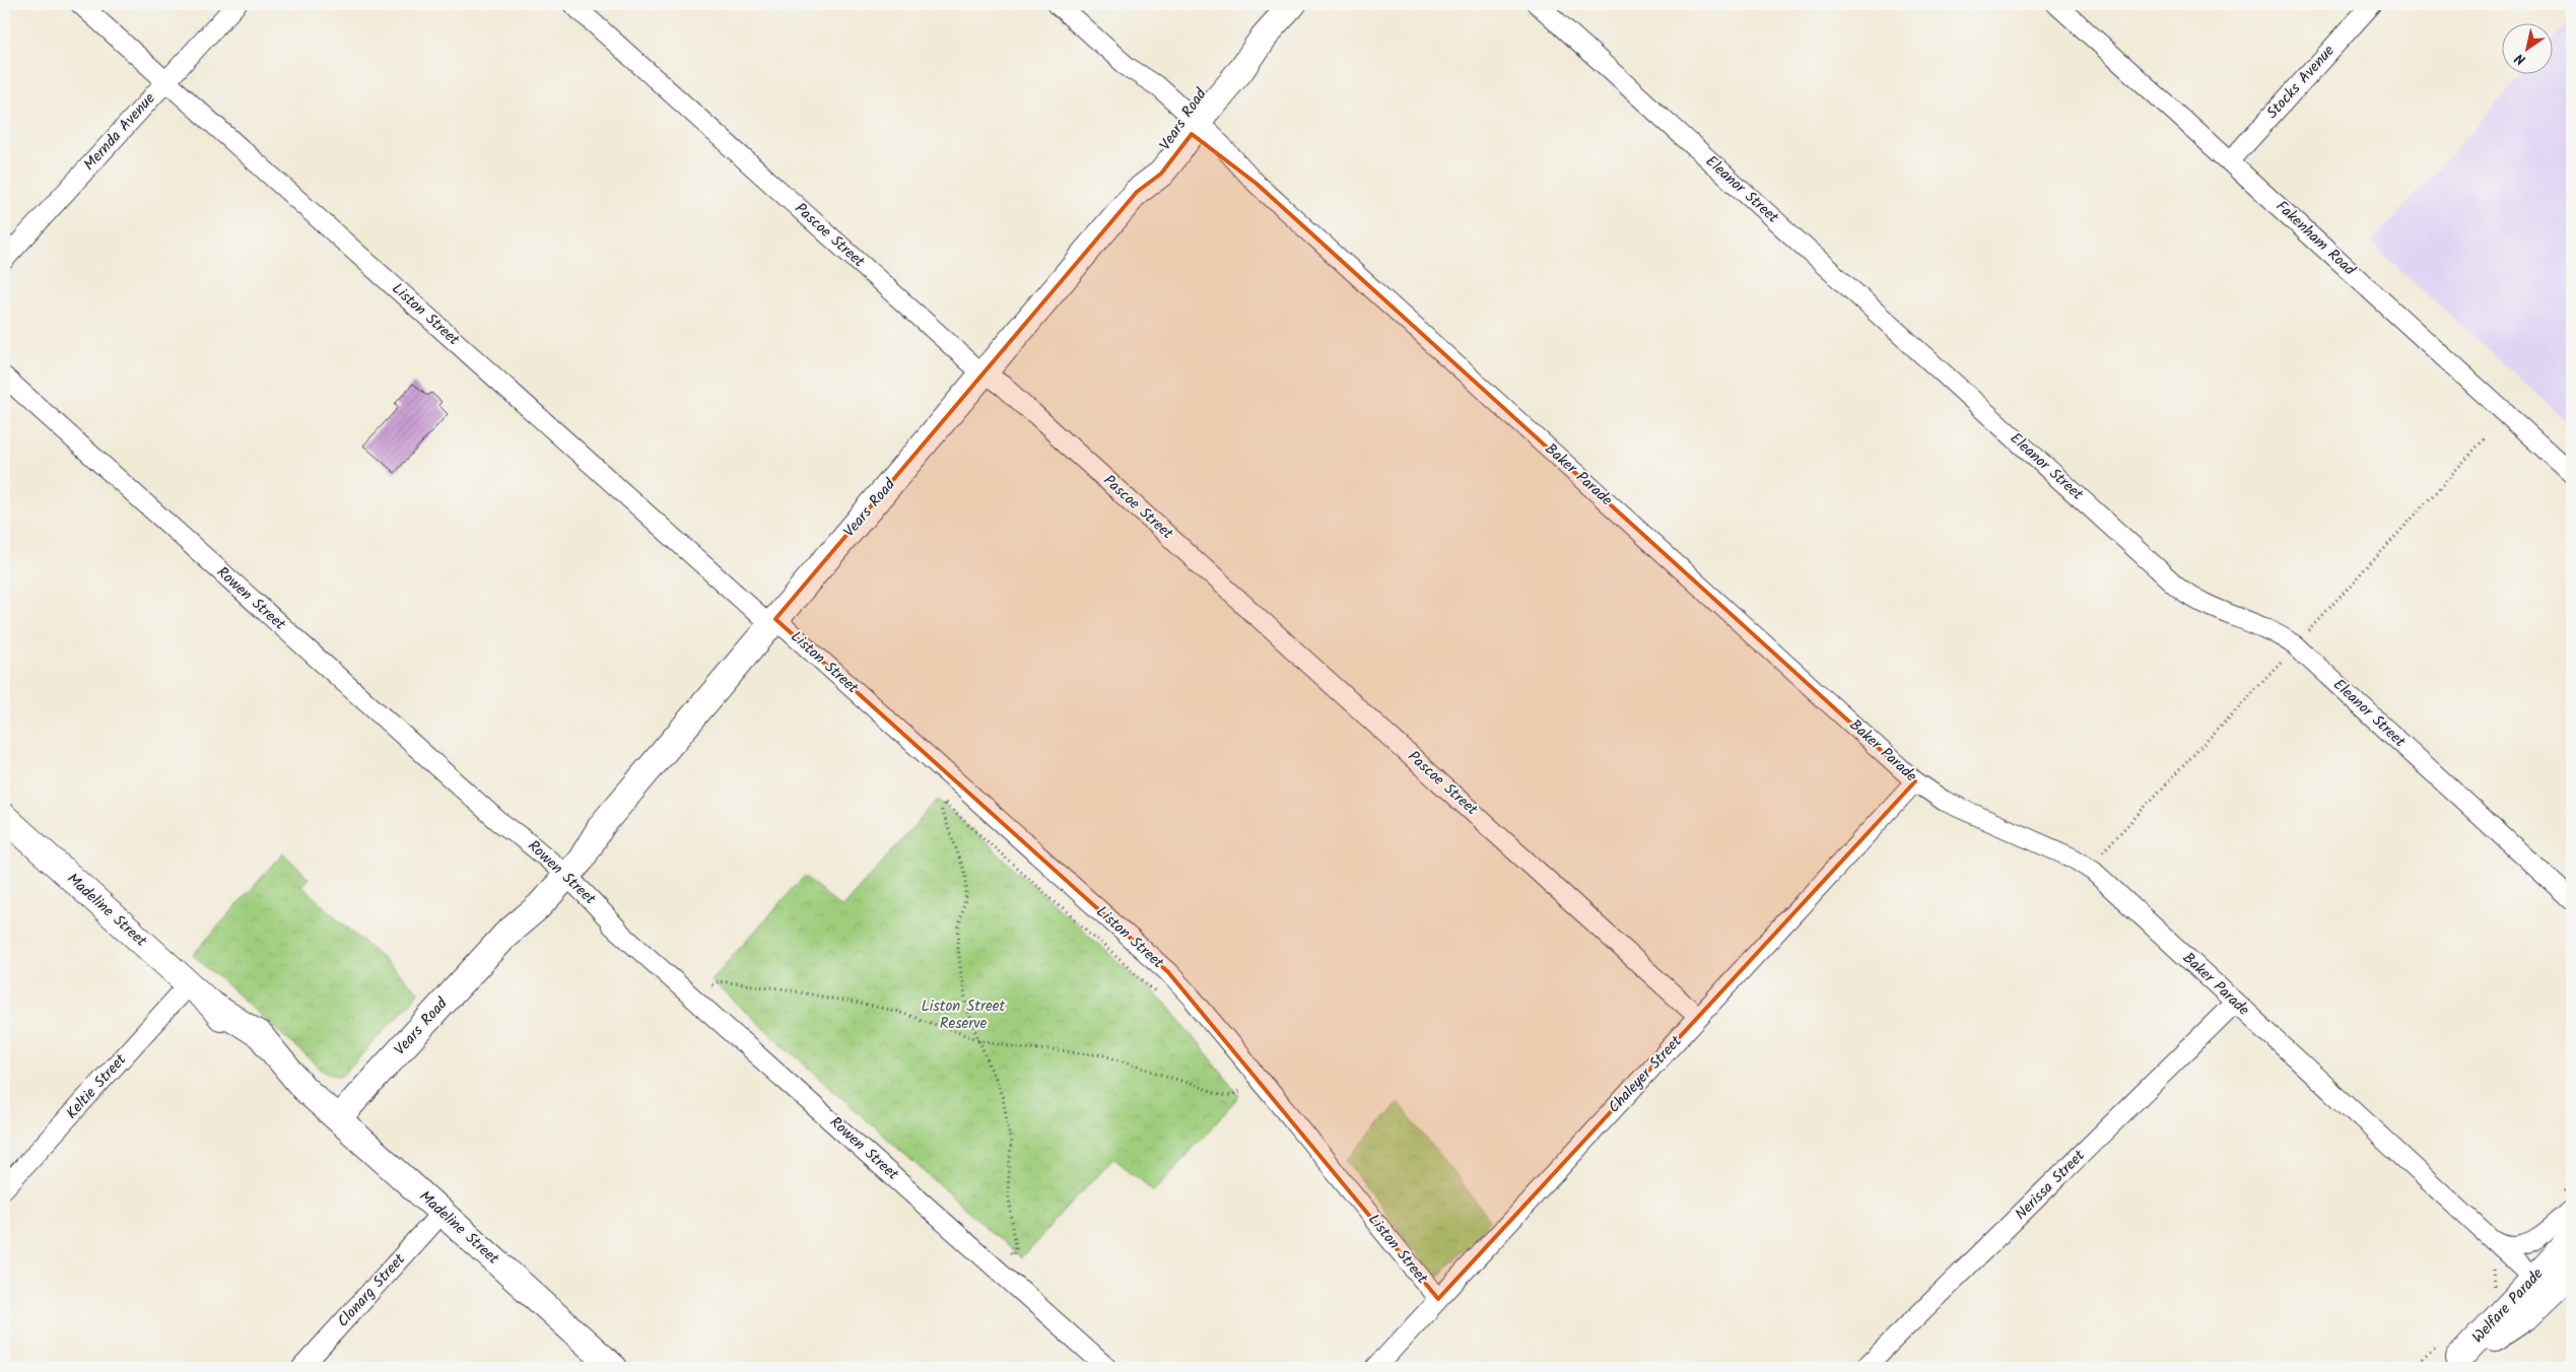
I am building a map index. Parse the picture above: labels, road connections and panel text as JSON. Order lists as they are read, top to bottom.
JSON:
{
  "streets": {
    "street": [
      "Stocks Avenue",
      "Vears Road",
      "Mernda Avenue",
      "Eleanor Street",
      "Pascoe Street",
      "Fakenham Road",
      "Liston Street",
      "Baker Parade",
      "Rowen Street",
      "Madeline Street",
      "Chaleyer Street",
      "Keltie Street",
      "Nerissa Street",
      "Clonarg Street",
      "Welfare Parade"
    ]
  },
  "crossings": [
    ["Stocks Avenue", "Fakenham Road"],
    ["Vears Road", "Pascoe Street"],
    ["Vears Road", "Liston Street"],
    ["Vears Road", "Baker Parade"],
    ["Vears Road", "Rowen Street"],
    ["Vears Road", "Madeline Street"],
    ["Mernda Avenue", "Liston Street"],
    ["Pascoe Street", "Chaleyer Street"],
    ["Liston Street", "Chaleyer Street"],
    ["Baker Parade", "Chaleyer Street"],
    ["Baker Parade", "Nerissa Street"],
    ["Baker Parade", "Welfare Parade"],
    ["Madeline Street", "Keltie Street"],
    ["Madeline Street", "Clonarg Street"]
  ],
  "parks": ["Liston Street Reserve"],
  "north": "bottom left"
}
